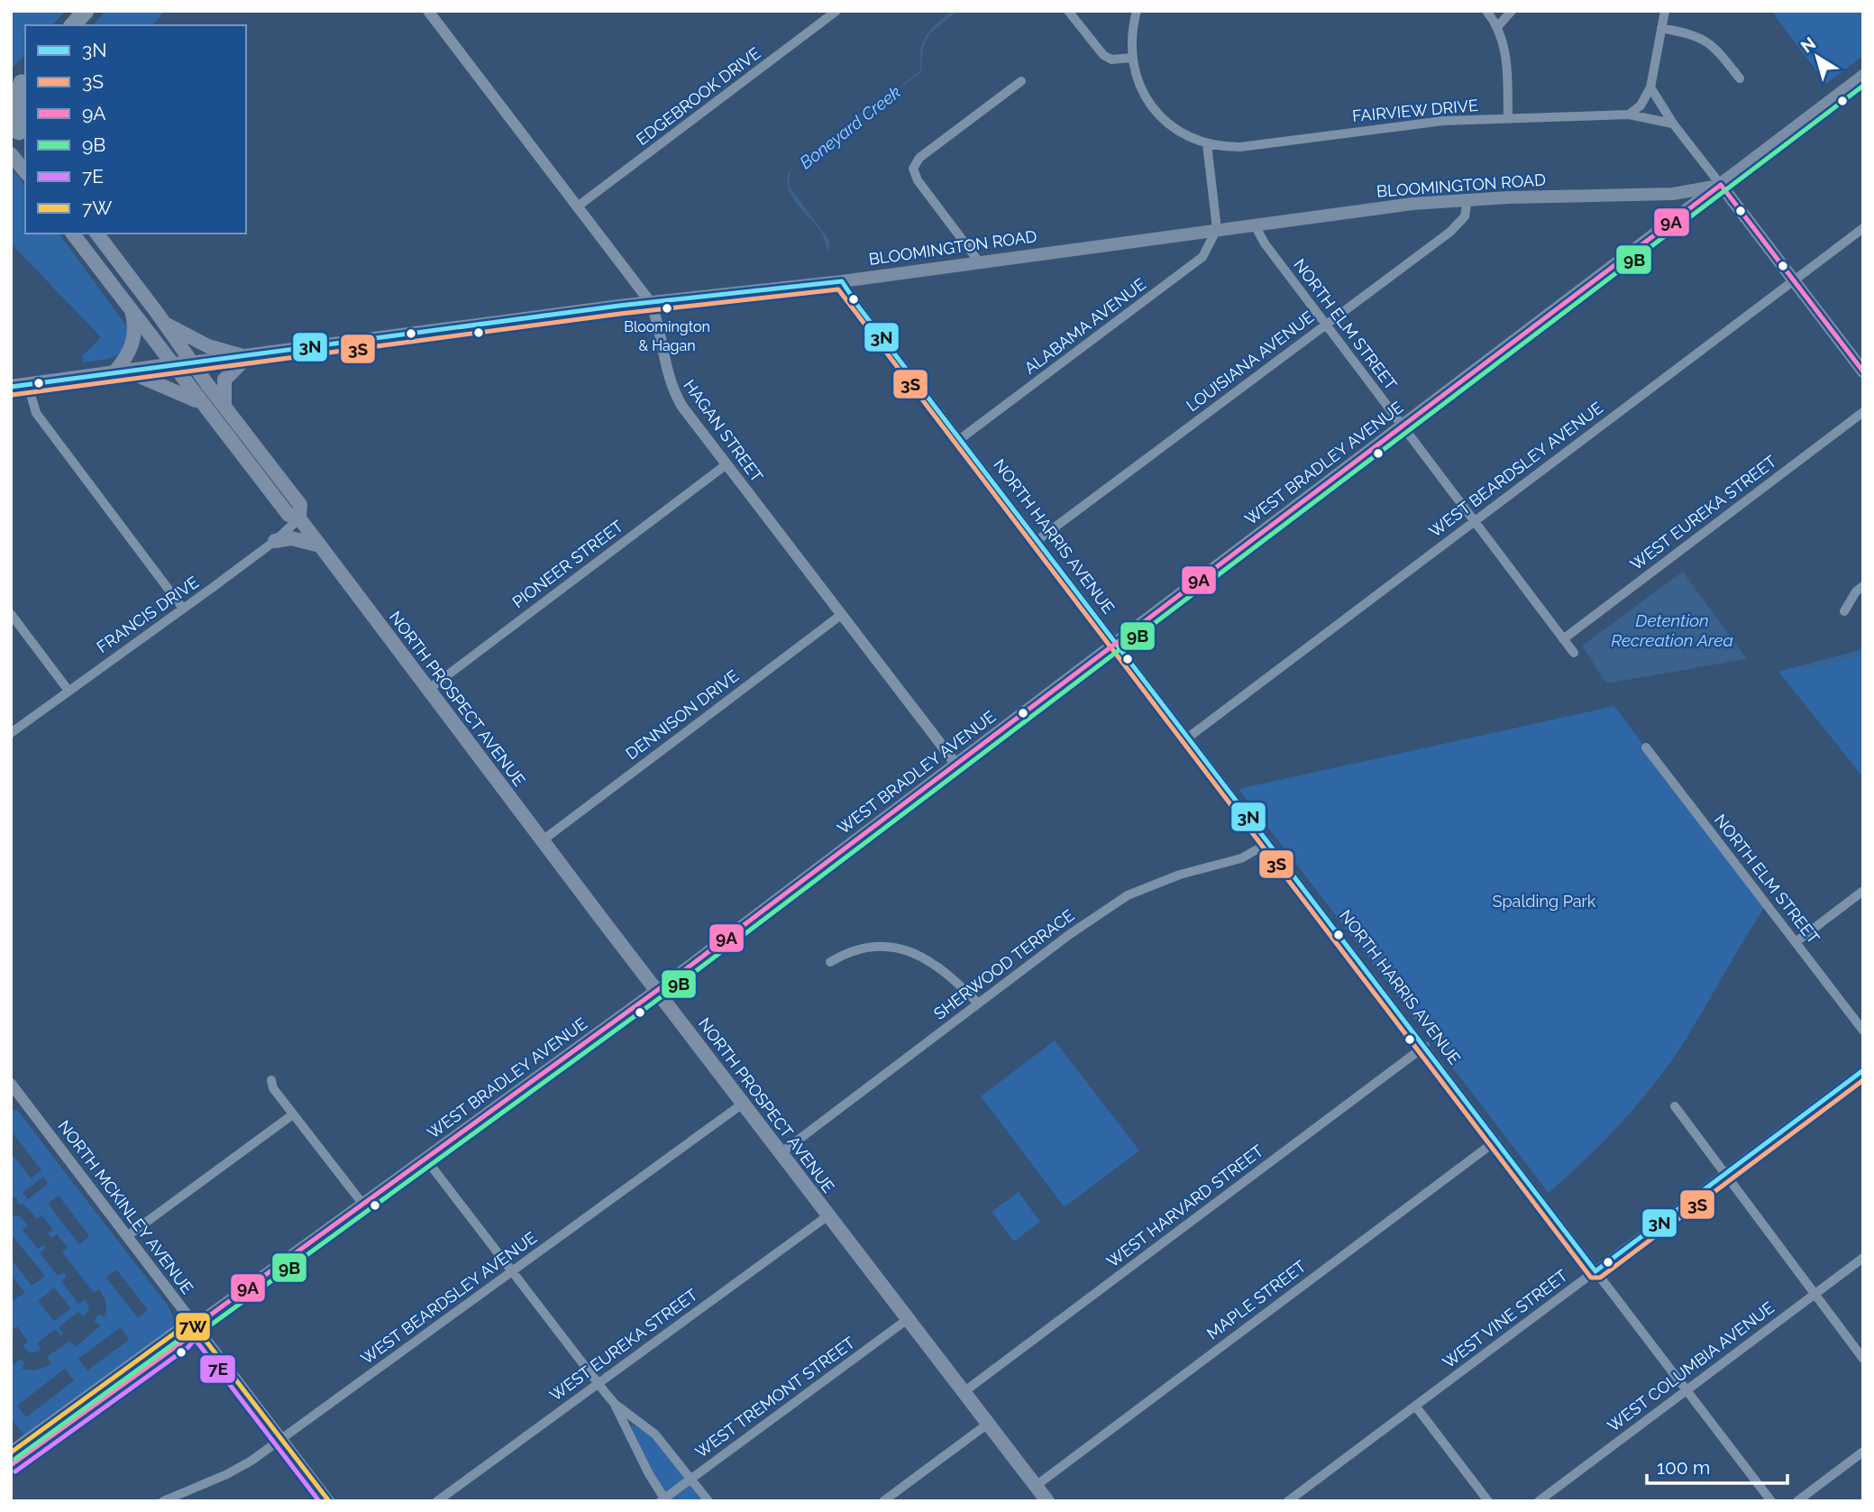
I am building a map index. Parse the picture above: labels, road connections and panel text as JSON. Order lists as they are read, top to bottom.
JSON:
{
  "streets": {
    "main road": ["BLOOMINGTON ROAD", "WEST BRADLEY AVENUE", "NORTH PROSPECT AVENUE"],
    "street": [
      "EDGEBROOK DRIVE",
      "FAIRVIEW DRIVE",
      "NORTH ELM STREET",
      "ALABAMA AVENUE",
      "LOUISIANA AVENUE",
      "HAGAN STREET",
      "WEST BEARDSLEY AVENUE",
      "WEST EUREKA STREET",
      "NORTH HARRIS AVENUE",
      "PIONEER STREET",
      "FRANCIS DRIVE",
      "DENNISON DRIVE",
      "SHERWOOD TERRACE",
      "WEST HARVARD STREET",
      "NORTH MCKINLEY AVENUE",
      "MAPLE STREET",
      "WEST VINE STREET",
      "WEST COLUMBIA AVENUE",
      "WEST TREMONT STREET"
    ]
  },
  "crossings": [
    ["EDGEBROOK DRIVE", "HAGAN STREET"],
    ["BLOOMINGTON ROAD", "NORTH ELM STREET"],
    ["BLOOMINGTON ROAD", "ALABAMA AVENUE"],
    ["BLOOMINGTON ROAD", "LOUISIANA AVENUE"],
    ["BLOOMINGTON ROAD", "HAGAN STREET"],
    ["BLOOMINGTON ROAD", "WEST BRADLEY AVENUE"],
    ["BLOOMINGTON ROAD", "NORTH HARRIS AVENUE"],
    ["BLOOMINGTON ROAD", "NORTH PROSPECT AVENUE"],
    ["NORTH ELM STREET", "LOUISIANA AVENUE"],
    ["NORTH ELM STREET", "WEST BRADLEY AVENUE"],
    ["NORTH ELM STREET", "WEST BEARDSLEY AVENUE"],
    ["NORTH ELM STREET", "WEST EUREKA STREET"],
    ["ALABAMA AVENUE", "NORTH HARRIS AVENUE"],
    ["LOUISIANA AVENUE", "NORTH HARRIS AVENUE"],
    ["HAGAN STREET", "WEST BRADLEY AVENUE"],
    ["HAGAN STREET", "PIONEER STREET"],
    ["HAGAN STREET", "DENNISON DRIVE"],
    ["WEST BRADLEY AVENUE", "NORTH HARRIS AVENUE"],
    ["WEST BRADLEY AVENUE", "NORTH PROSPECT AVENUE"],
    ["WEST BRADLEY AVENUE", "NORTH MCKINLEY AVENUE"],
    ["WEST BEARDSLEY AVENUE", "NORTH HARRIS AVENUE"],
    ["WEST BEARDSLEY AVENUE", "NORTH PROSPECT AVENUE"],
    ["WEST BEARDSLEY AVENUE", "NORTH MCKINLEY AVENUE"],
    ["WEST EUREKA STREET", "NORTH PROSPECT AVENUE"],
    ["NORTH HARRIS AVENUE", "SHERWOOD TERRACE"],
    ["NORTH HARRIS AVENUE", "WEST HARVARD STREET"],
    ["NORTH HARRIS AVENUE", "MAPLE STREET"],
    ["NORTH HARRIS AVENUE", "WEST VINE STREET"],
    ["NORTH HARRIS AVENUE", "WEST COLUMBIA AVENUE"],
    ["PIONEER STREET", "NORTH PROSPECT AVENUE"],
    ["FRANCIS DRIVE", "NORTH PROSPECT AVENUE"],
    ["NORTH PROSPECT AVENUE", "DENNISON DRIVE"],
    ["NORTH PROSPECT AVENUE", "SHERWOOD TERRACE"],
    ["NORTH PROSPECT AVENUE", "WEST HARVARD STREET"],
    ["NORTH PROSPECT AVENUE", "MAPLE STREET"],
    ["NORTH PROSPECT AVENUE", "WEST TREMONT STREET"]
  ],
  "water": ["Boneyard Creek", "Detention Recreation Area"],
  "parks": ["Spalding Park"],
  "places": ["Bloomington & Hagan"],
  "lines": [
    "transit line 9B",
    "transit line 9A",
    "transit line 3N",
    "transit line 3S",
    "transit line 7W",
    "transit line 7E"
  ],
  "legend": [
    "3N",
    "3S",
    "9A",
    "9B",
    "7E",
    "7W"
  ],
  "scale_bar": "100 m",
  "north": "top left"
}
